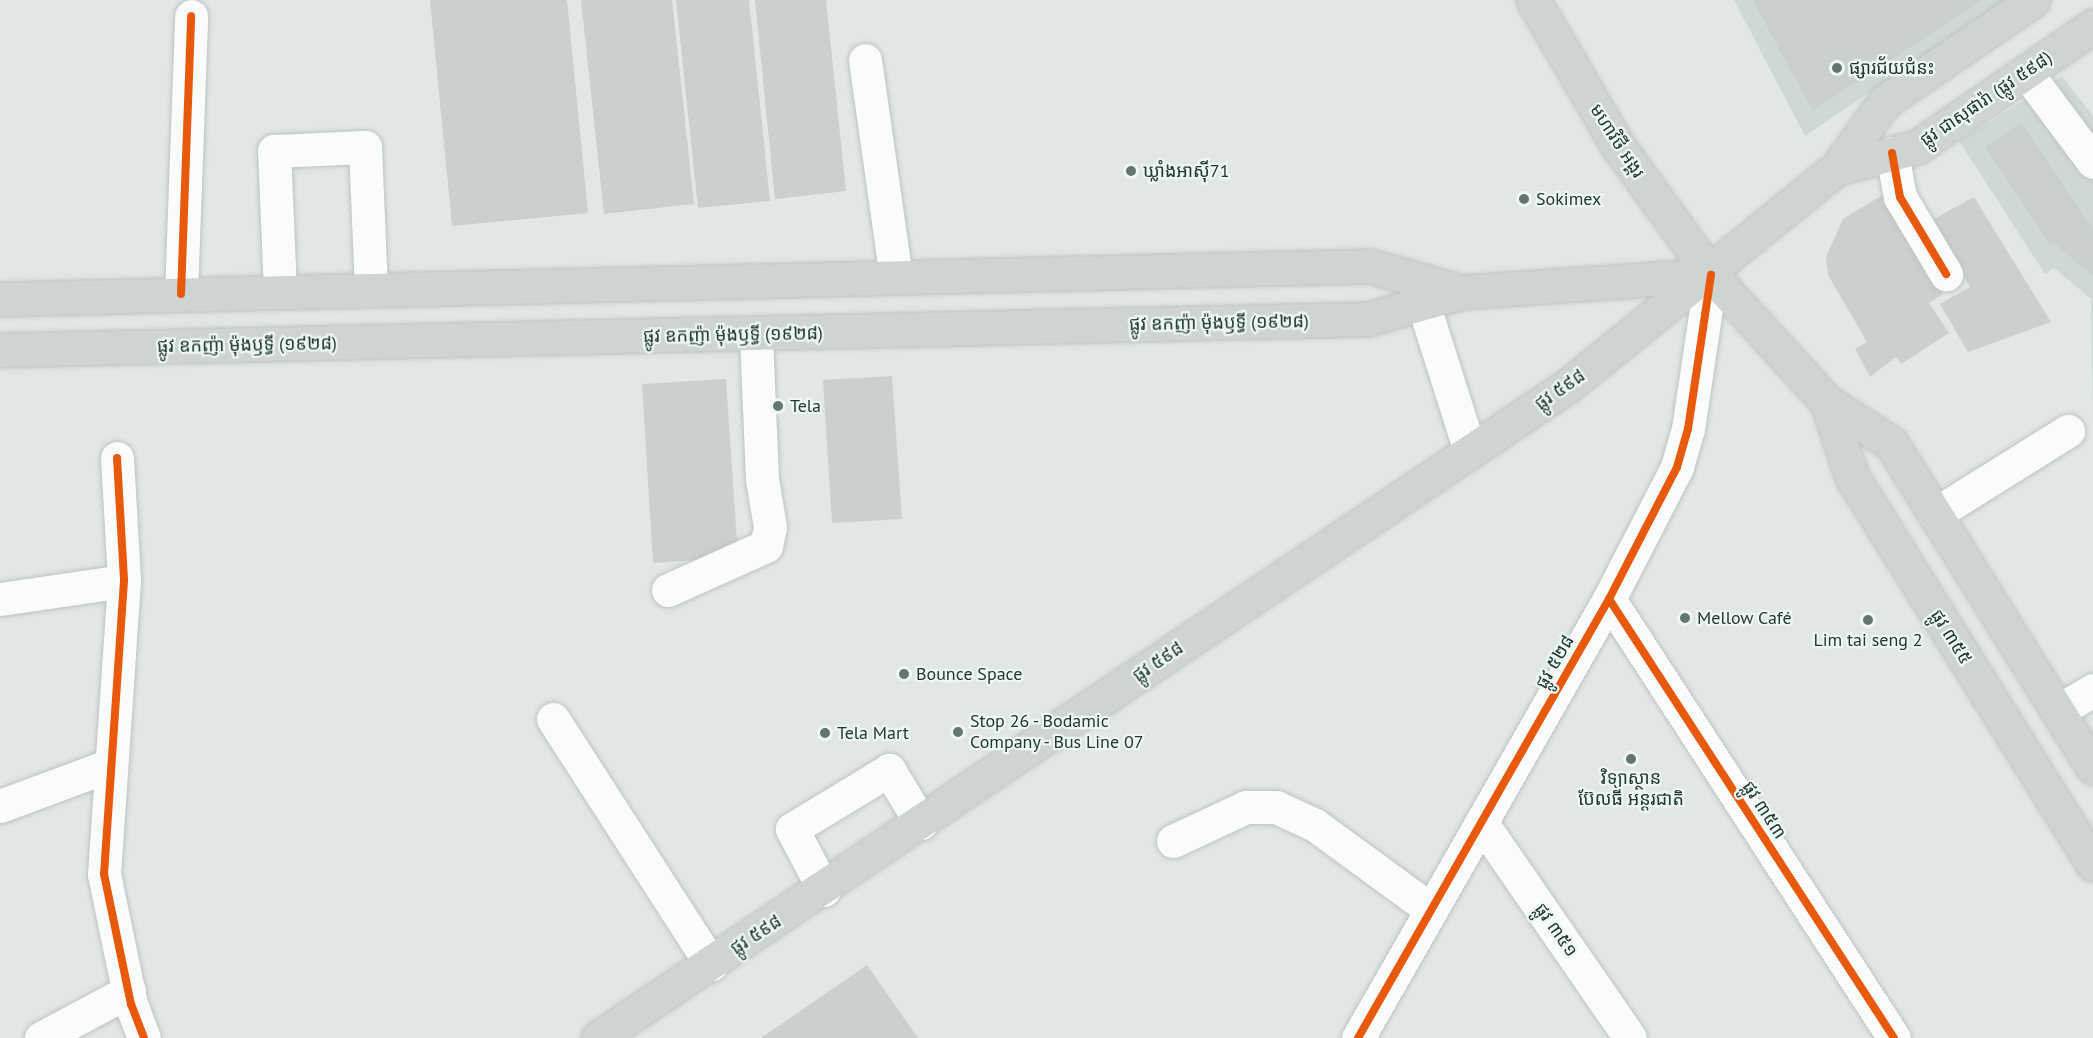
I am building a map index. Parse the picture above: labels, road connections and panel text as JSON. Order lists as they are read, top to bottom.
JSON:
{
  "streets": {
    "main road": [
      "ផ្លូវ ជាសុផារ៉ា (ផ្លូវ ៥៩៨)",
      "មហាវិថី អង្គរ",
      "ផ្លូវ ឧកញ៉ា ម៉ុងឫទ្ធី (១៩២៨)",
      "ផ្លូវ ៥៩៨",
      "ផ្លូវ ៣៥៥"
    ],
    "street": ["ផ្លូវ ៥២៨", "ផ្លូវ ៣៥៣", "ផ្លូវ ៣៥១"]
  },
  "crossings": [
    ["ផ្លូវ ជាសុផារ៉ា (ផ្លូវ ៥៩៨)", "មហាវិថី អង្គរ"],
    ["ផ្លូវ ជាសុផារ៉ា (ផ្លូវ ៥៩៨)", "ផ្លូវ ឧកញ៉ា ម៉ុងឫទ្ធី (១៩២៨)"],
    ["ផ្លូវ ជាសុផារ៉ា (ផ្លូវ ៥៩៨)", "ផ្លូវ ៥៩៨"],
    ["ផ្លូវ ជាសុផារ៉ា (ផ្លូវ ៥៩៨)", "ផ្លូវ ៣៥៥"],
    ["ផ្លូវ ជាសុផារ៉ា (ផ្លូវ ៥៩៨)", "ផ្លូវ ៥២៨"],
    ["មហាវិថី អង្គរ", "ផ្លូវ ឧកញ៉ា ម៉ុងឫទ្ធី (១៩២៨)"],
    ["មហាវិថី អង្គរ", "ផ្លូវ ៥៩៨"],
    ["មហាវិថី អង្គរ", "ផ្លូវ ៣៥៥"],
    ["មហាវិថី អង្គរ", "ផ្លូវ ៥២៨"],
    ["ផ្លូវ ឧកញ៉ា ម៉ុងឫទ្ធី (១៩២៨)", "ផ្លូវ ៥៩៨"],
    ["ផ្លូវ ឧកញ៉ា ម៉ុងឫទ្ធី (១៩២៨)", "ផ្លូវ ៣៥៥"],
    ["ផ្លូវ ឧកញ៉ា ម៉ុងឫទ្ធី (១៩២៨)", "ផ្លូវ ៥២៨"],
    ["ផ្លូវ ៥៩៨", "ផ្លូវ ៣៥៥"],
    ["ផ្លូវ ៥៩៨", "ផ្លូវ ៥២៨"],
    ["ផ្លូវ ៣៥៥", "ផ្លូវ ៥២៨"],
    ["ផ្លូវ ៥២៨", "ផ្លូវ ៣៥៣"],
    ["ផ្លូវ ៥២៨", "ផ្លូវ ៣៥១"]
  ],
  "places": [
    "ផ្សារជ័យជំនះ",
    "ឃ្លាំងអាសុី71",
    "Sokimex",
    "Tela",
    "Mellow Café",
    "Lim tai seng 2",
    "Bounce Space",
    "Stop 26 - Bodamic Company - Bus Line 07",
    "Tela Mart",
    "វិទ្យាស្ថាន ប៊ែលធី អន្ដរជាតិ"
  ]
}
